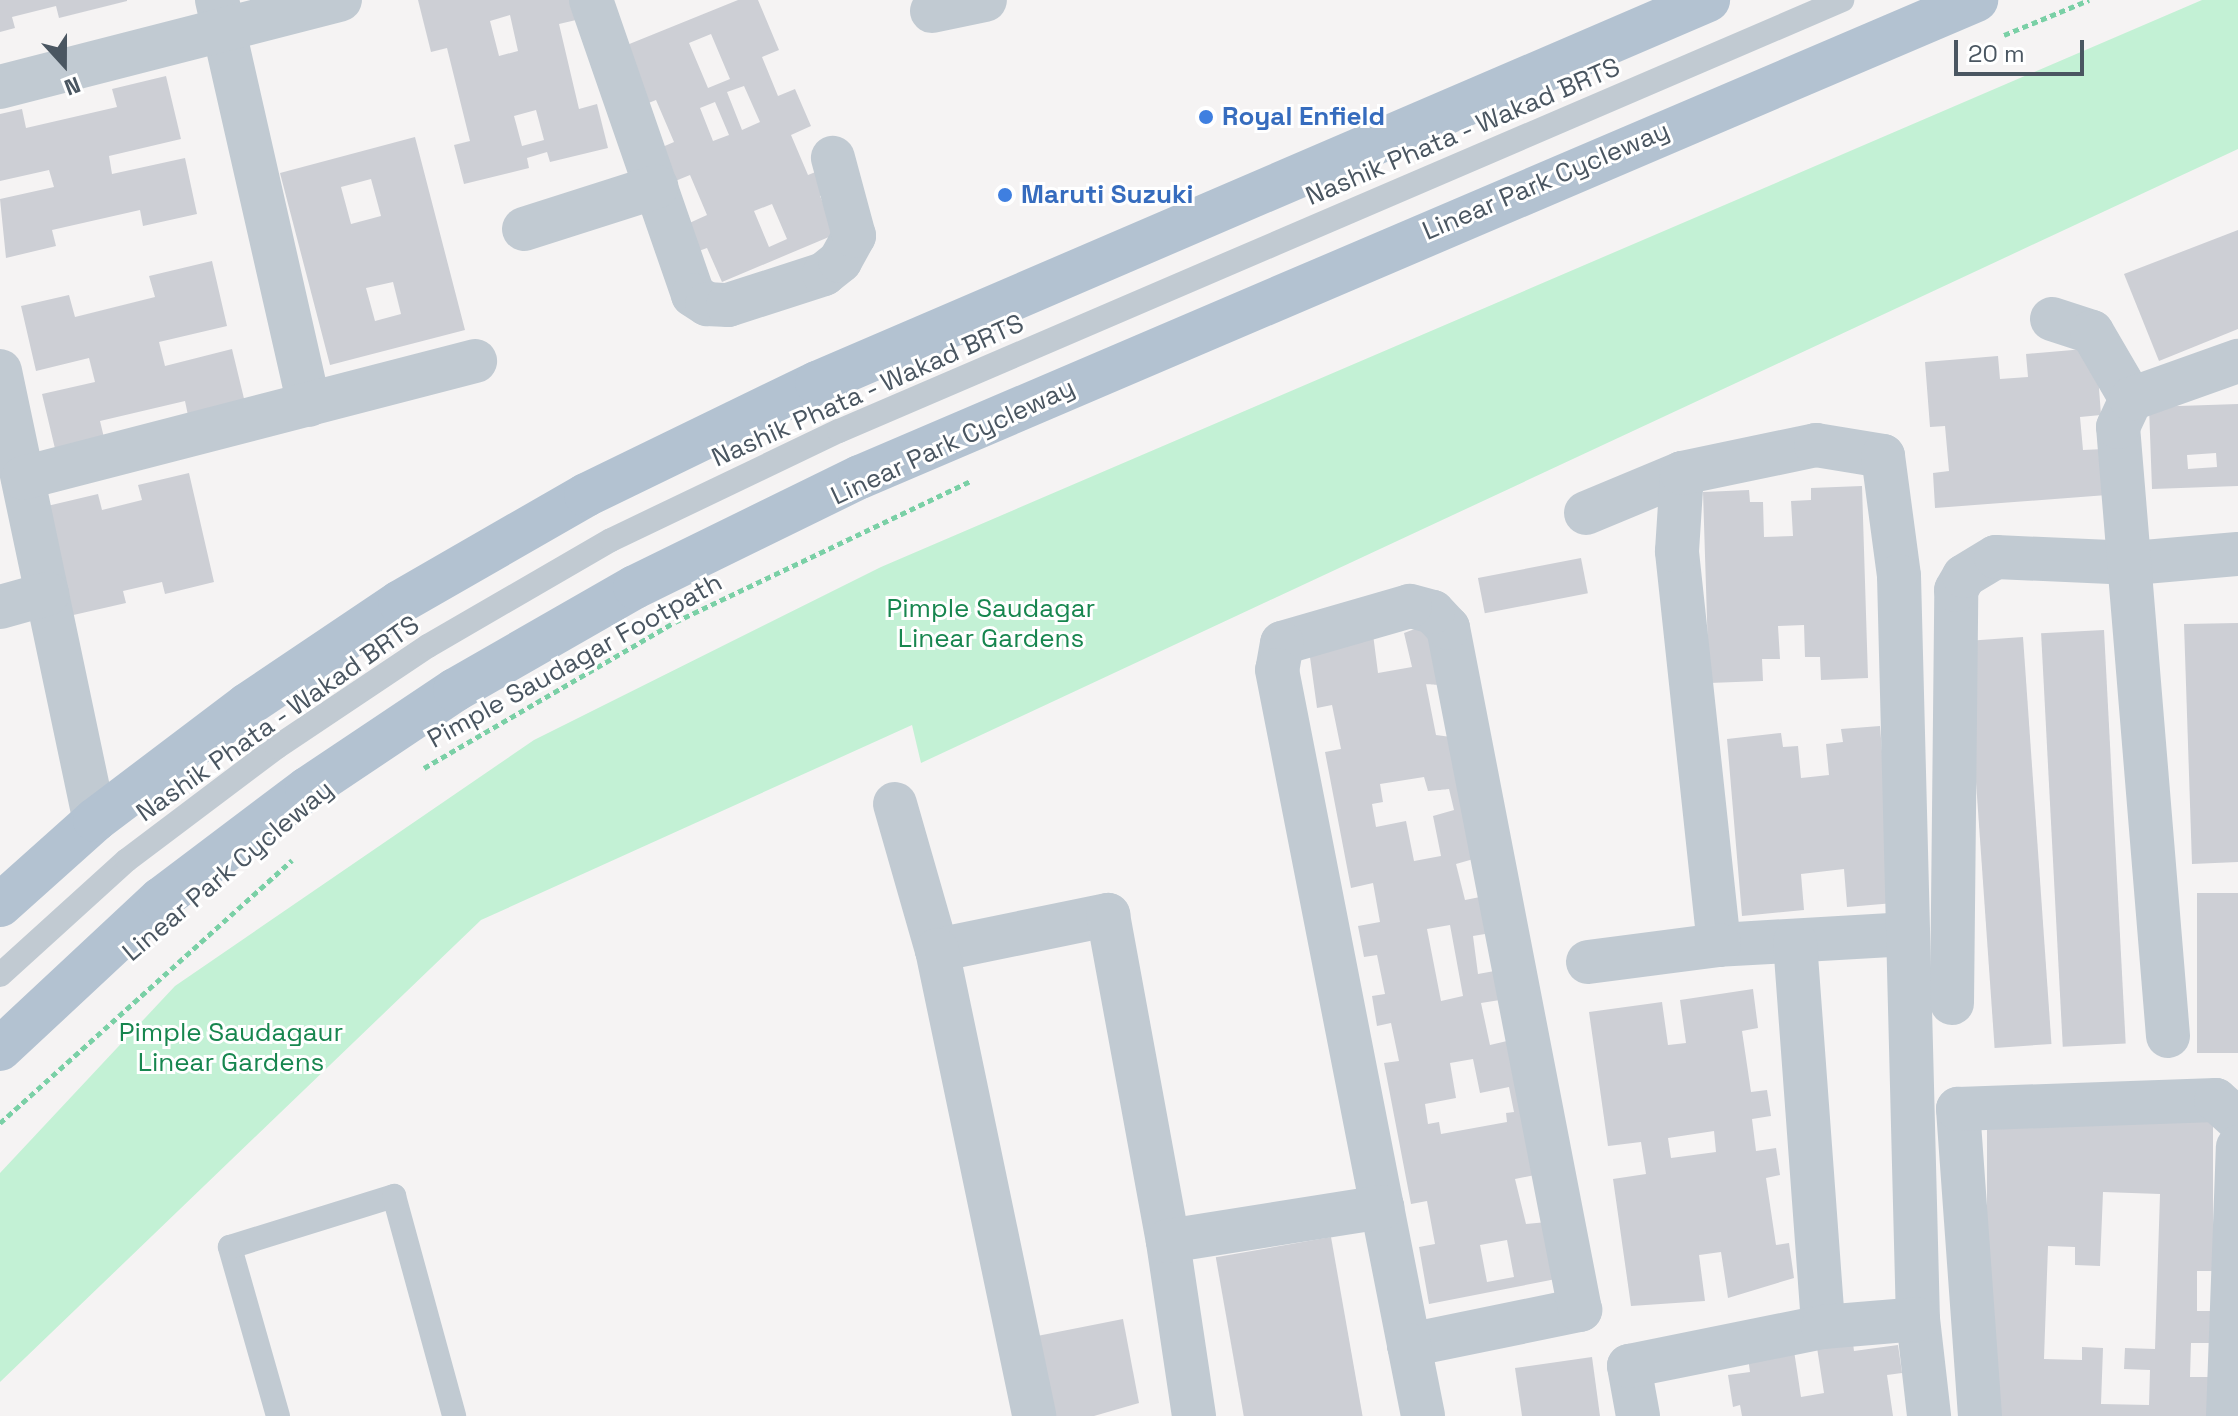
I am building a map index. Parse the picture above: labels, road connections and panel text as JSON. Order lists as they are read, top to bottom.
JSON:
{
  "streets": {
    "lane": ["Nashik Phata - Wakad BRTS"],
    "path": ["Pimple Saudagar Footpath"]
  },
  "parks": ["Pimple Saudagar Linear Gardens", "Pimple Saudagaur Linear Gardens"],
  "places": ["Royal Enfield", "Maruti Suzuki"],
  "scale_bar": "20 m",
  "north": "bottom"
}
